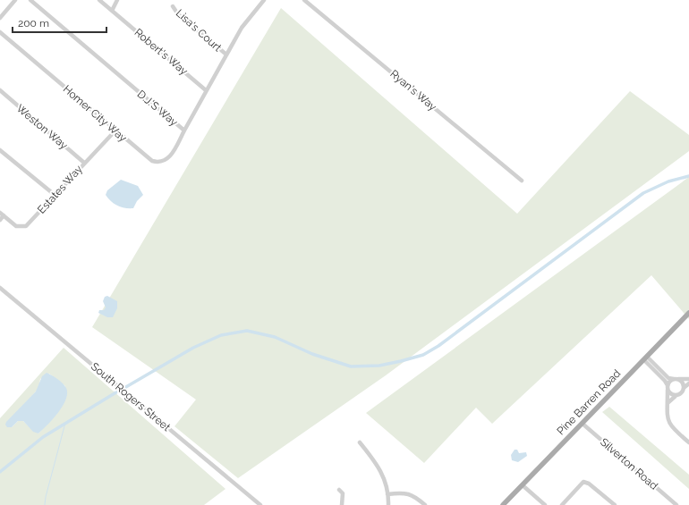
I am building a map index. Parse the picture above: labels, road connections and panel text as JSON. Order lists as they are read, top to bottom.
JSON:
{
  "streets": {
    "main road": ["Pine Barren Road"],
    "street": [
      "Lisa's Court",
      "Robert's Way",
      "Ryan's Way",
      "D.J.'S Way",
      "Homer City Way",
      "Weston Way",
      "Estates Way",
      "South Rogers Street",
      "Silverton Road"
    ]
  },
  "crossings": [
    ["Lisa's Court", "D.J.'S Way"],
    ["Robert's Way", "D.J.'S Way"],
    ["D.J.'S Way", "Homer City Way"],
    ["Homer City Way", "Estates Way"],
    ["Weston Way", "Estates Way"],
    ["Pine Barren Road", "Silverton Road"]
  ],
  "scale_bar": "200 m"
}
